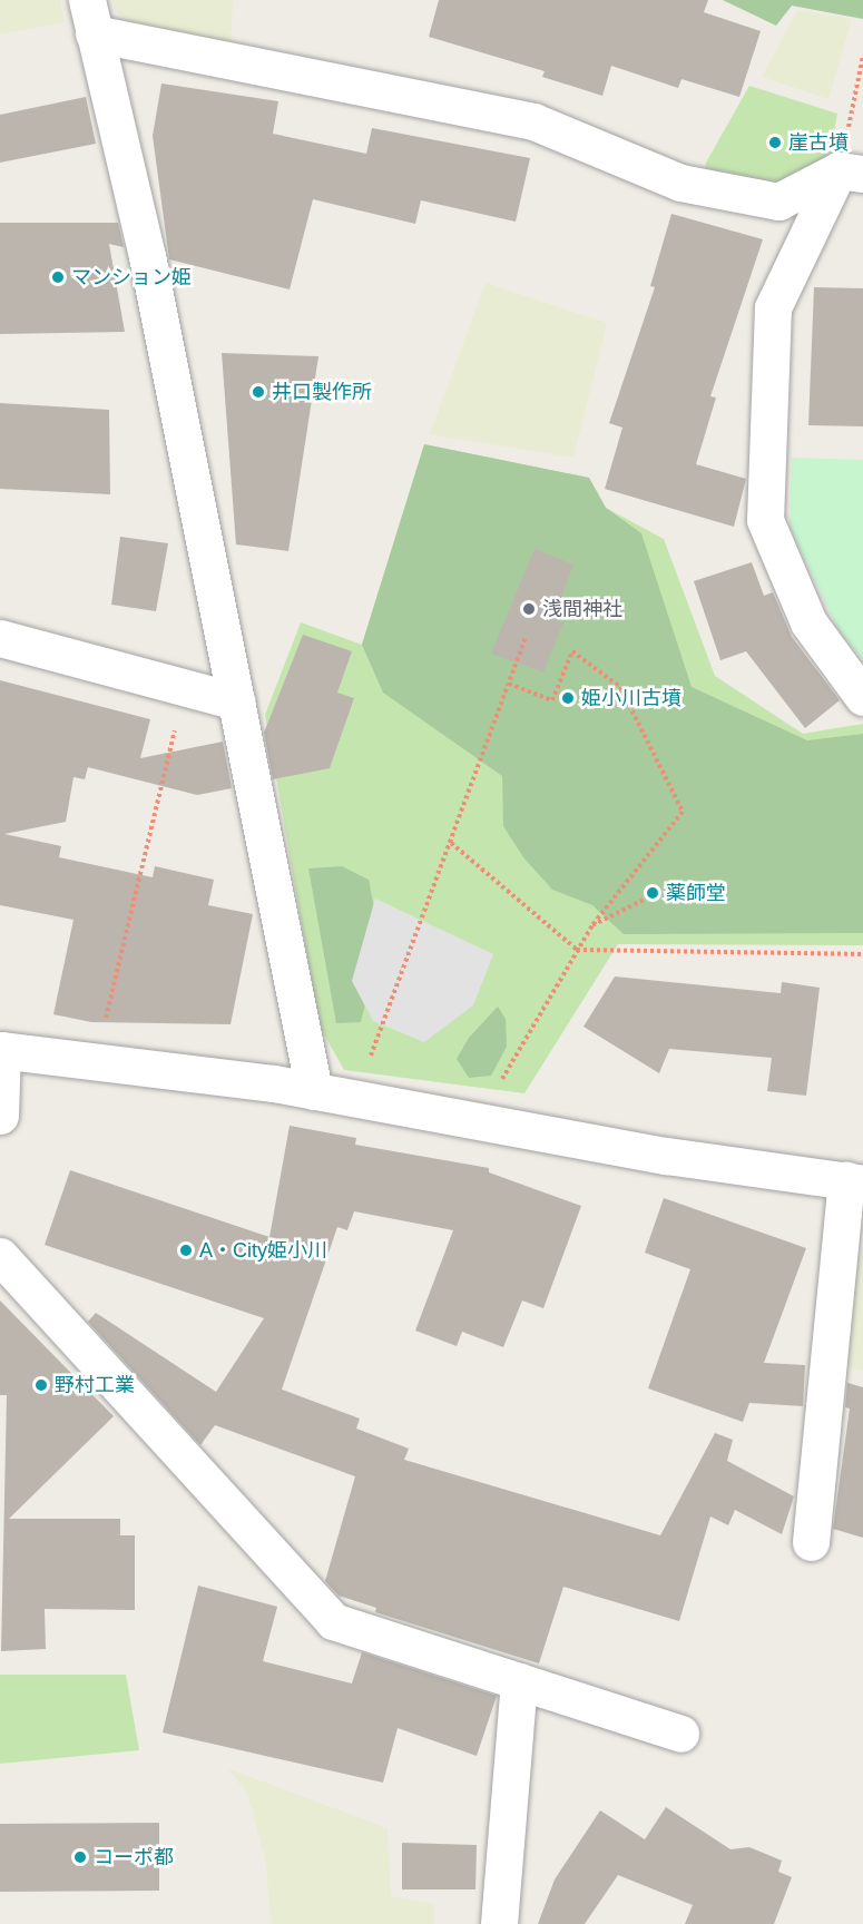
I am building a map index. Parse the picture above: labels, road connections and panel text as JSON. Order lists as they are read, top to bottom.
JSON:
{
  "places": [
    "崖古墳",
    "マンション姫",
    "井口製作所",
    "浅間神社",
    "姫小川古墳",
    "薬師堂",
    "A・City姫小川",
    "野村工業",
    "コーポ都"
  ]
}
